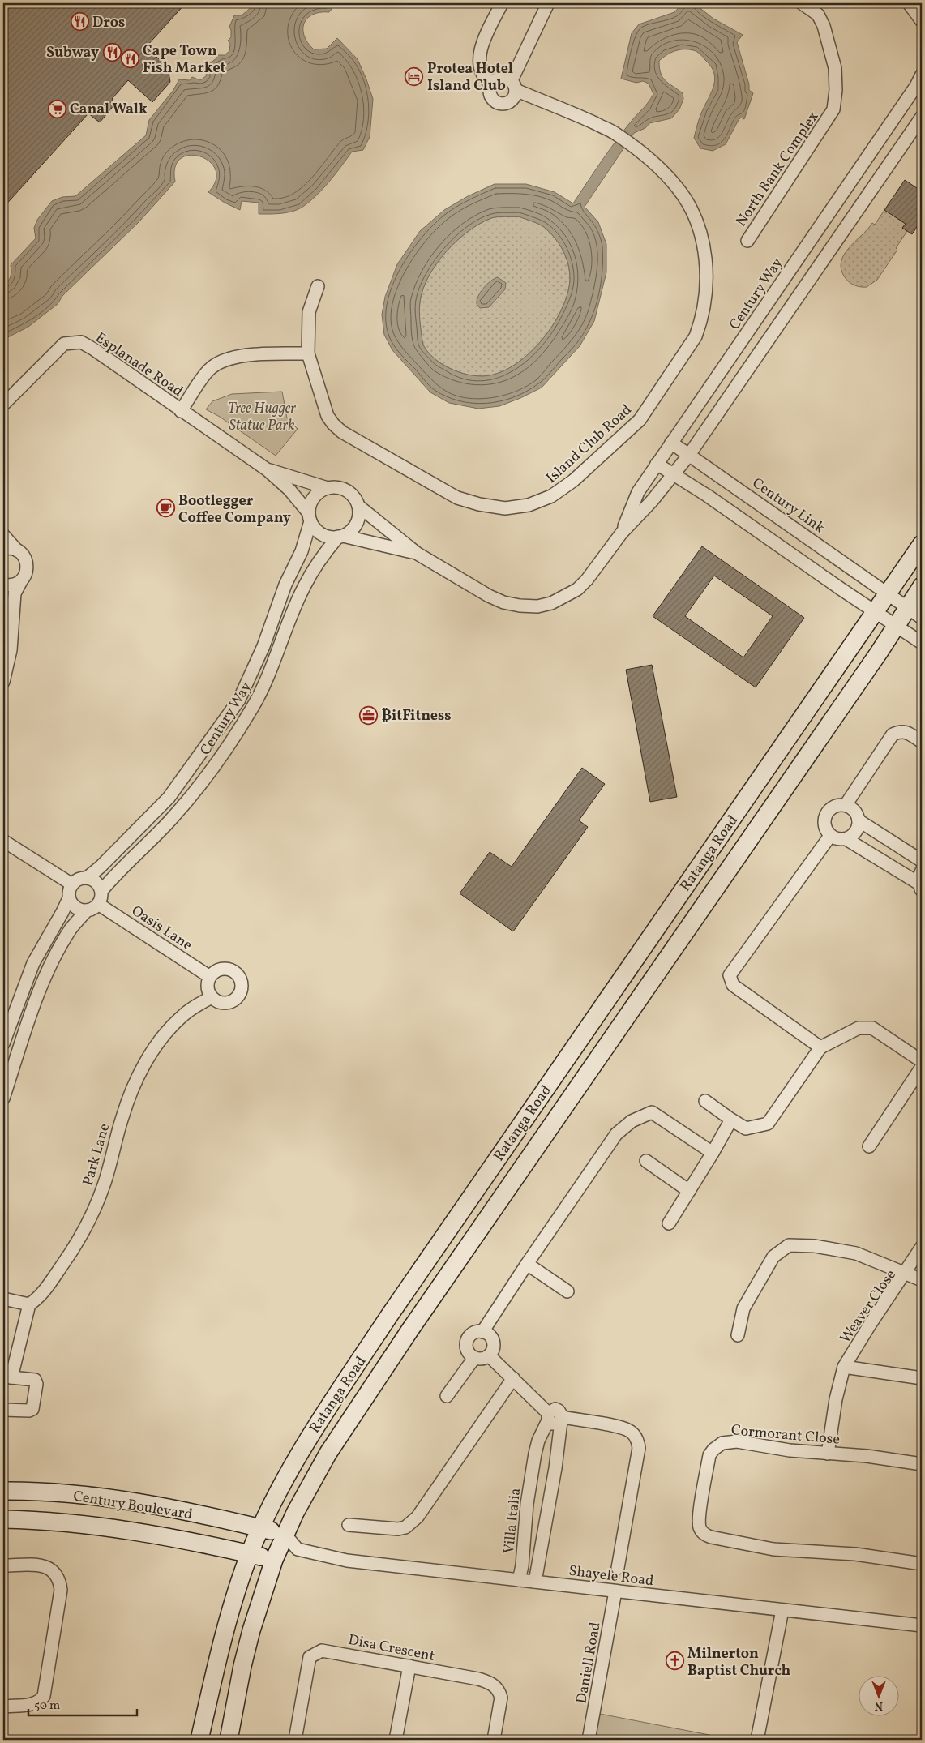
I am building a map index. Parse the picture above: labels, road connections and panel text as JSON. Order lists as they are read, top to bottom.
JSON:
{
  "streets": {
    "main road": ["Ratanga Road", "Century Boulevard"],
    "street": [
      "North Bank Complex",
      "Century Way",
      "Esplanade Road",
      "Island Club Road",
      "Century Link",
      "Oasis Lane",
      "Park Lane",
      "Weaver Close",
      "Cormorant Close",
      "Villa Italia",
      "Shayele Road",
      "Disa Crescent",
      "Daniell Road"
    ]
  },
  "crossings": [
    ["Century Way", "Esplanade Road"],
    ["Century Way", "Century Link"],
    ["Century Way", "Oasis Lane"],
    ["Century Link", "Ratanga Road"],
    ["Ratanga Road", "Century Boulevard"],
    ["Oasis Lane", "Park Lane"],
    ["Weaver Close", "Cormorant Close"],
    ["Villa Italia", "Shayele Road"],
    ["Shayele Road", "Daniell Road"]
  ],
  "parks": ["Tree Hugger Statue Park"],
  "places": {
    "restaurant": ["Dros", "Subway", "Cape Town Fish Market"],
    "hotel": ["Protea Hotel Island Club"],
    "supermarket": ["Canal Walk"],
    "cafe": ["Bootlegger Coffee Company"],
    "office": ["₿itFitness"],
    "church": ["Milnerton Baptist Church"]
  },
  "scale_bar": "50 m",
  "north": "bottom"
}
